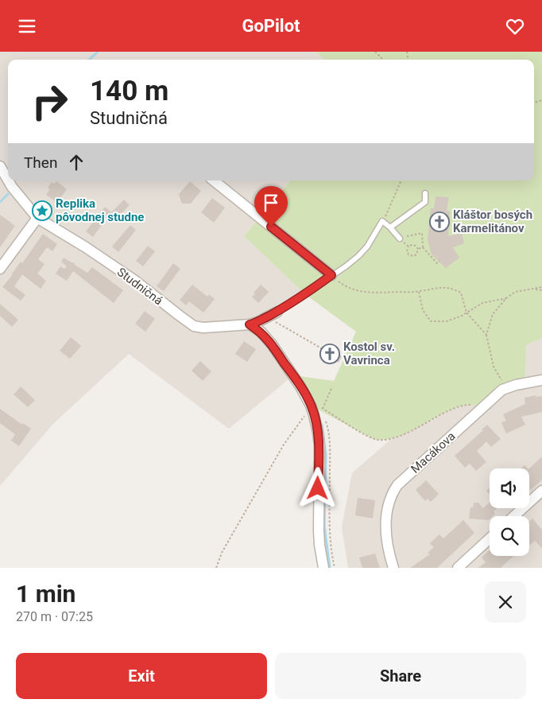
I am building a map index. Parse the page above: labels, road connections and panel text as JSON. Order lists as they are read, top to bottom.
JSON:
{
  "streets": {
    "street": ["Studničná", "Macákova"]
  },
  "places": {
    "place": ["Replika pôvodnej studne"],
    "church": ["Kláštor bosých Karmelitánov", "Kostol sv. Vavrinca"]
  },
  "page": {
    "header": "GoPilot",
    "turn": ["140 m", "Studničná"],
    "then": "Then",
    "heading": ["1 min", "270 m · 07:25"],
    "buttons": ["Exit", "Share"]
  }
}
